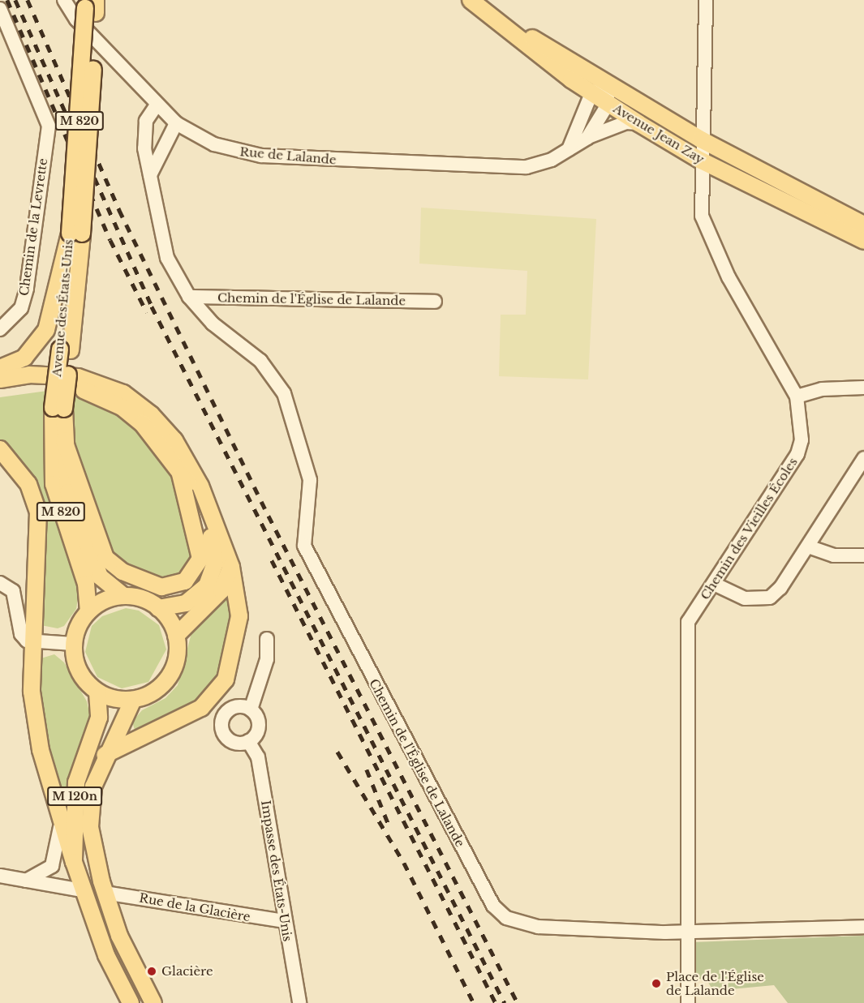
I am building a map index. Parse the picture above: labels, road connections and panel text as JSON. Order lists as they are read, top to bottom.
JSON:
{
  "streets": {
    "main road": [
      "M 820",
      "Avenue Jean Zay",
      "Avenue des États-Unis",
      "M 120n"
    ],
    "street": [
      "Rue de Lalande",
      "Chemin de la Levrette",
      "Chemin de l'Église de Lalande",
      "Chemin des Vieilles Écoles",
      "Impasse des États-Unis",
      "Rue de la Glacière"
    ]
  },
  "crossings": [
    ["Avenue Jean Zay", "Rue de Lalande"],
    ["Avenue Jean Zay", "Chemin des Vieilles Écoles"],
    ["Rue de Lalande", "Chemin de l'Église de Lalande"],
    ["Chemin de l'Église de Lalande", "Chemin des Vieilles Écoles"],
    ["Avenue des États-Unis", "M 120n"],
    ["M 120n", "Rue de la Glacière"],
    ["Impasse des États-Unis", "Rue de la Glacière"]
  ],
  "places": ["Glacière", "Place de l'Église de Lalande"]
}
